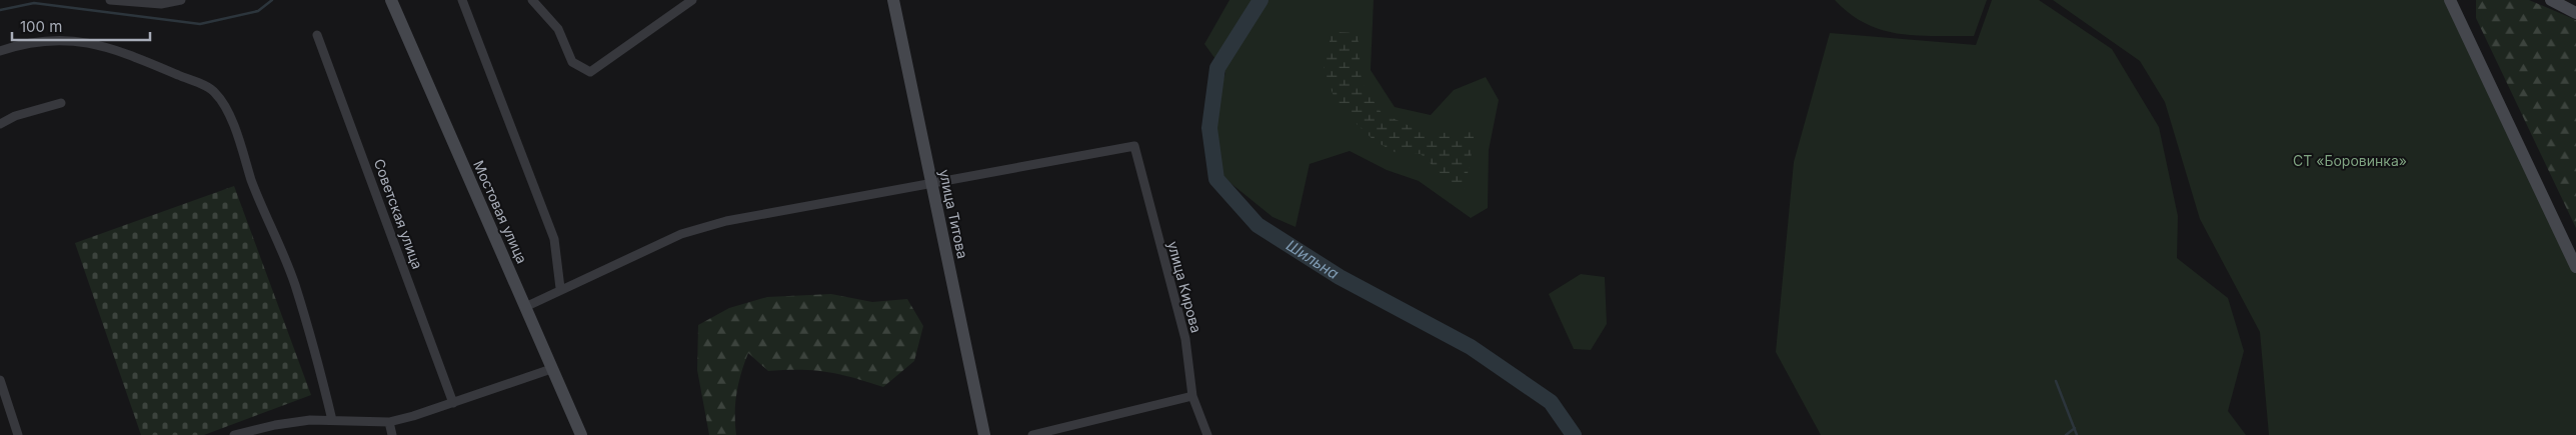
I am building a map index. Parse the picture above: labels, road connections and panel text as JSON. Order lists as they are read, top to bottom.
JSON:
{
  "streets": {
    "street": [
      "Мостовая улица",
      "Советская улица",
      "улица Титова",
      "улица Кирова"
    ]
  },
  "crossings": [
    ["улица Титова", "улица Кирова"]
  ],
  "water": ["Шильна"],
  "parks": ["СТ «Боровинка»"],
  "scale_bar": "100 m"
}
